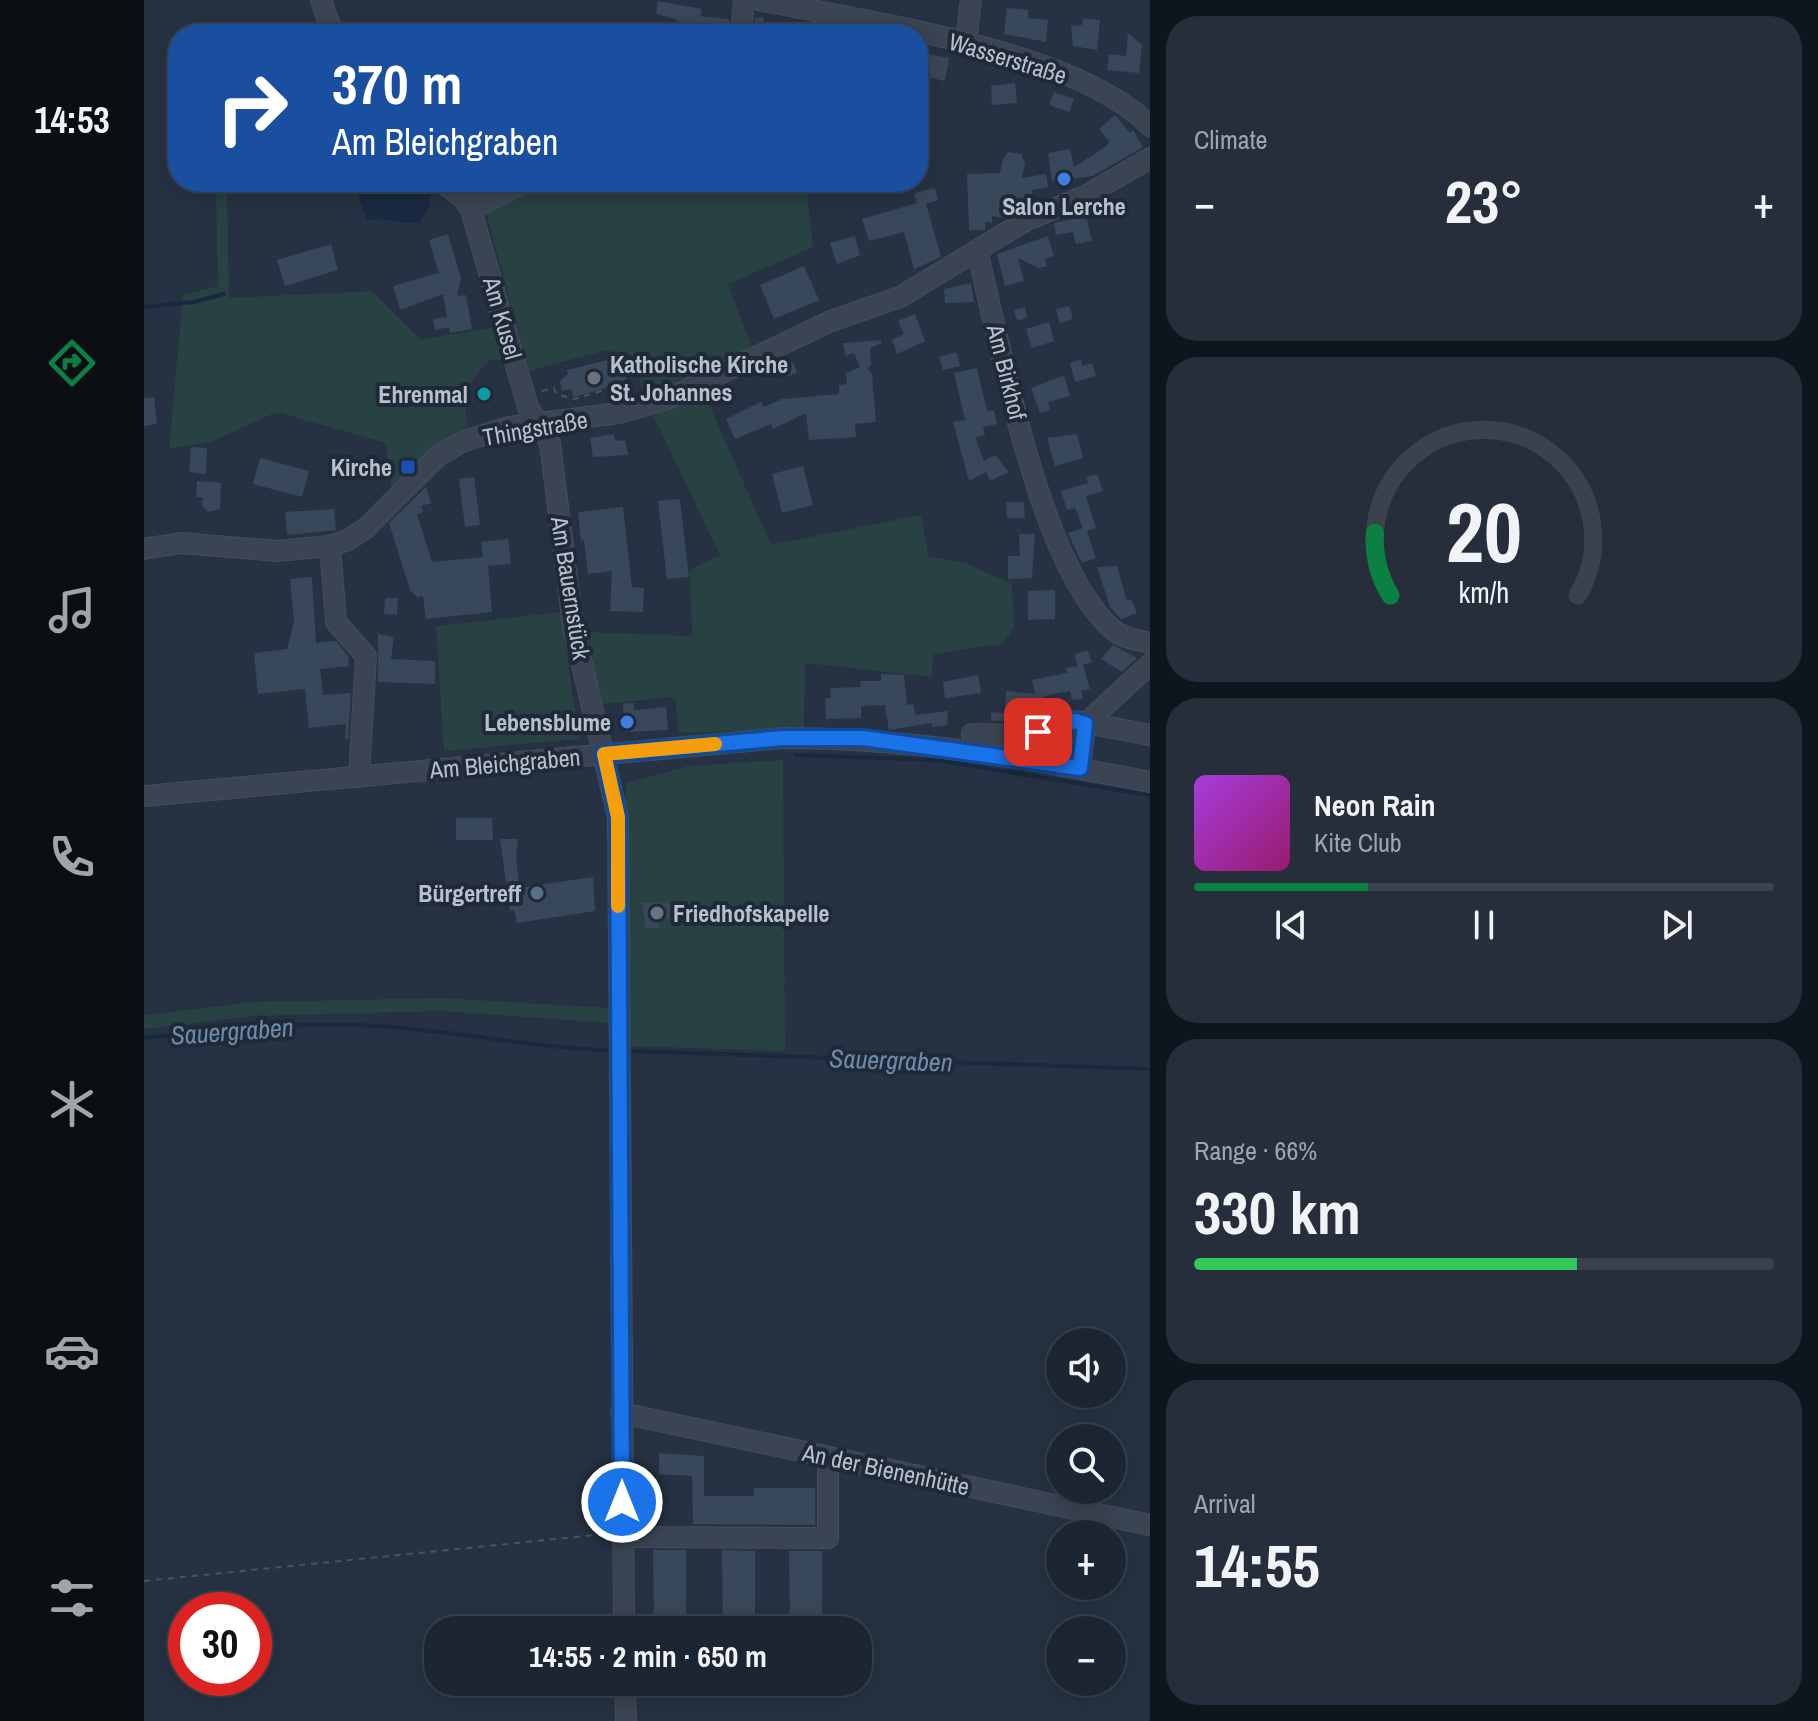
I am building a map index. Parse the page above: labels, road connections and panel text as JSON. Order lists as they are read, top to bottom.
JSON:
{
  "streets": {
    "street": [
      "Wasserstraße",
      "Am Kusel",
      "Am Birkhof",
      "Thingstraße",
      "Am Bauernstück",
      "Am Bleichgraben",
      "An der Bienenhütte"
    ]
  },
  "crossings": [
    ["Am Kusel", "Thingstraße"],
    ["Am Kusel", "Am Bauernstück"],
    ["Am Birkhof", "Thingstraße"],
    ["Thingstraße", "Am Bauernstück"],
    ["Am Bauernstück", "Am Bleichgraben"],
    ["Am Bauernstück", "An der Bienenhütte"]
  ],
  "water": ["Sauergraben"],
  "places": {
    "other": [
      "Salon Lerche",
      "Katholische Kirche St. Johannes",
      "Ehrenmal",
      "Lebensblume",
      "Bürgertreff",
      "Friedhofskapelle"
    ],
    "transit": ["Kirche"]
  },
  "page": {
    "tabs": "14:53",
    "tile": [
      "Climate",
      ["Range · 66%", "330 km"],
      ["Arrival", "14:55"]
    ],
    "turn": ["370 m", "Am Bleichgraben"],
    "heat": ["−", "23°", "+"],
    "song": ["Neon Rain", "Kite Club"],
    "map_buttons": ["+", "−"],
    "limit": "30",
    "trip": "14:55 · 2 min · 650 m",
    "gauge": ["20", "km/h"]
  }
}
